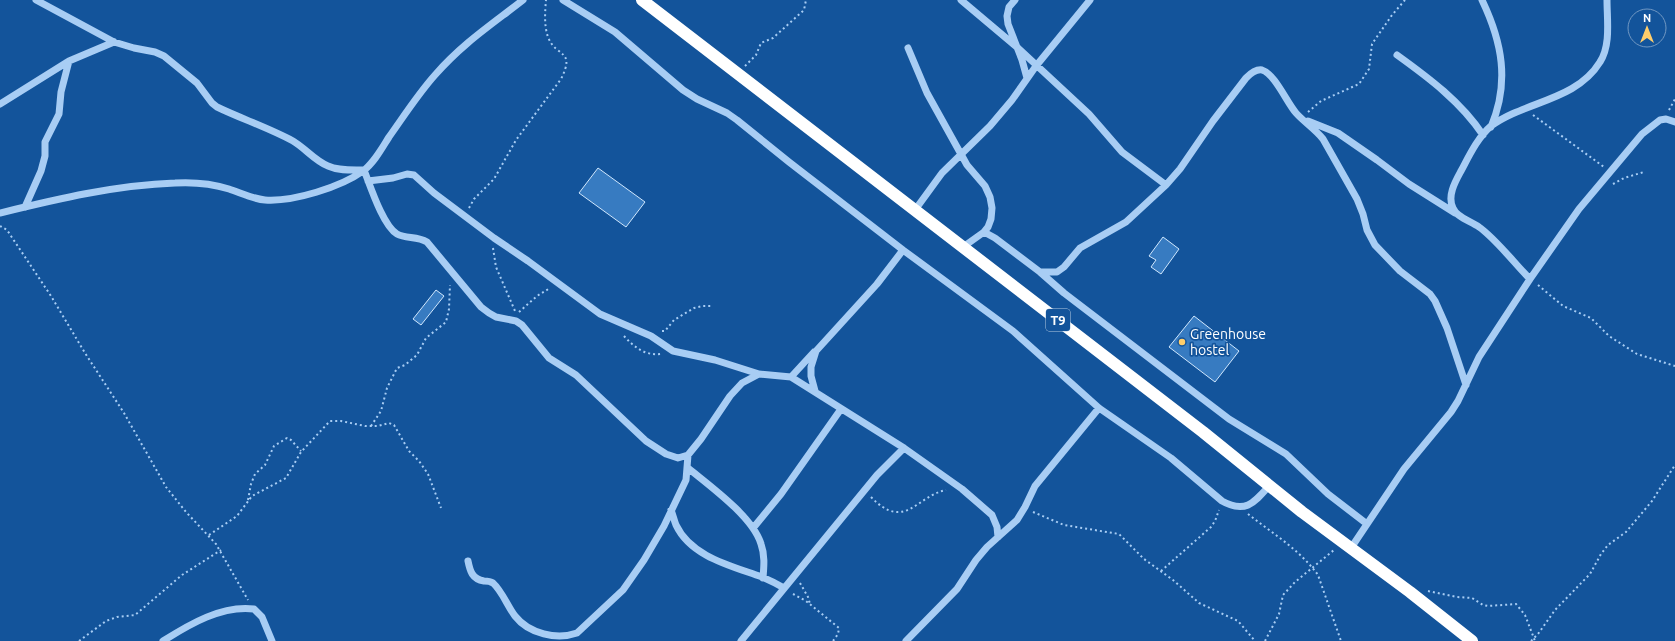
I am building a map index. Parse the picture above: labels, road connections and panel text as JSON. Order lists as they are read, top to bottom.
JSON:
{
  "streets": {
    "highway": ["T9"]
  },
  "places": ["Greenhouse hostel"],
  "north": "top"
}
